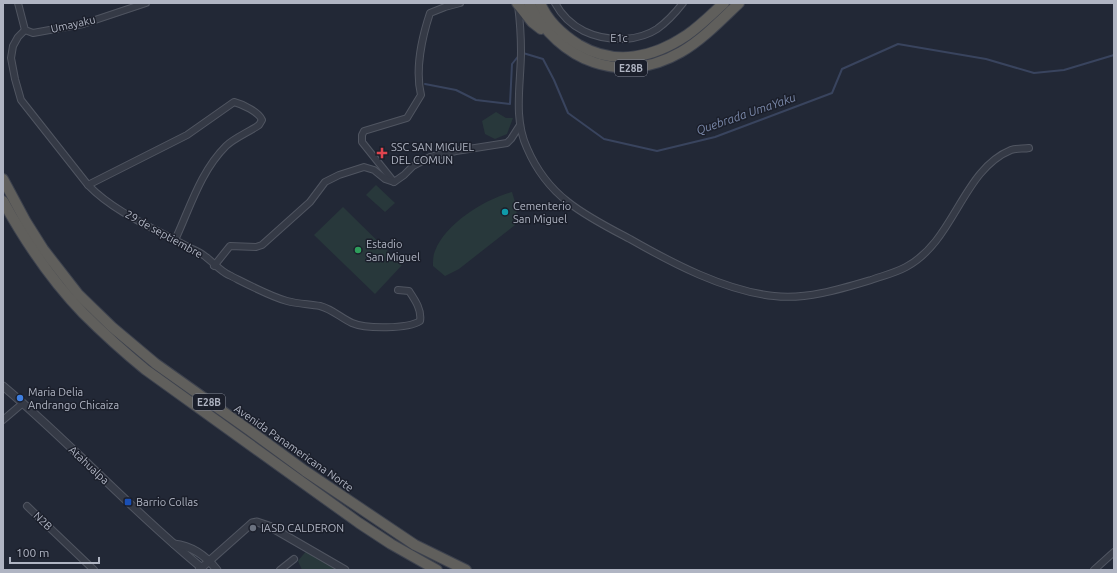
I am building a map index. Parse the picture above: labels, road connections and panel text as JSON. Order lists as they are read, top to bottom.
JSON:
{
  "streets": {
    "highway": ["E28B", "Avenida Panamericana Norte"],
    "street": [
      "Umayaku",
      "E1c",
      "29 de septiembre",
      "Atahualpa",
      "N2B"
    ]
  },
  "crossings": [
    ["Umayaku", "29 de septiembre"]
  ],
  "water": ["Quebrada UmaYaku"],
  "places": {
    "health": ["SSC SAN MIGUEL DEL COMUN"],
    "other": [
      "Cementerio San Miguel",
      "Estadio San Miguel",
      "Maria Delia Andrango Chicaiza",
      "IASD CALDERON"
    ],
    "transit": ["Barrio Collas"]
  },
  "scale_bar": "100 m"
}
